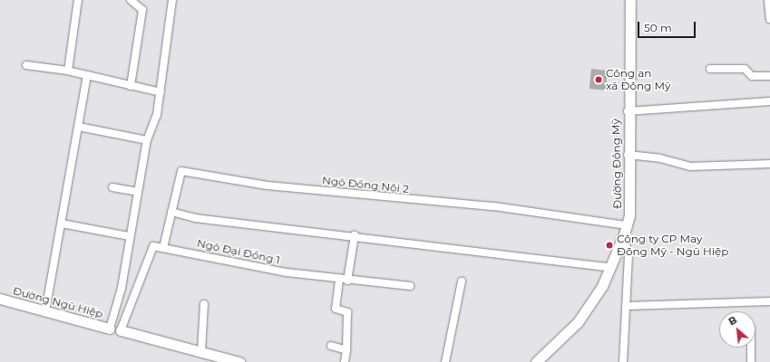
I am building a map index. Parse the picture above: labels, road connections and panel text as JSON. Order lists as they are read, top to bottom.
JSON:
{
  "streets": {
    "street": [
      "Đường Đông Mỹ",
      "Ngõ Đồng Nội 2",
      "Ngõ Đại Đồng 1",
      "Đường Ngũ Hiệp"
    ]
  },
  "crossings": [
    ["Đường Đông Mỹ", "Ngõ Đồng Nội 2"],
    ["Ngõ Đồng Nội 2", "Ngõ Đại Đồng 1"]
  ],
  "places": ["Công an xã Đông Mỹ", "Công ty CP May Đông Mỹ - Ngũ Hiệp"],
  "scale_bar": "50 m",
  "north": "top left"
}
